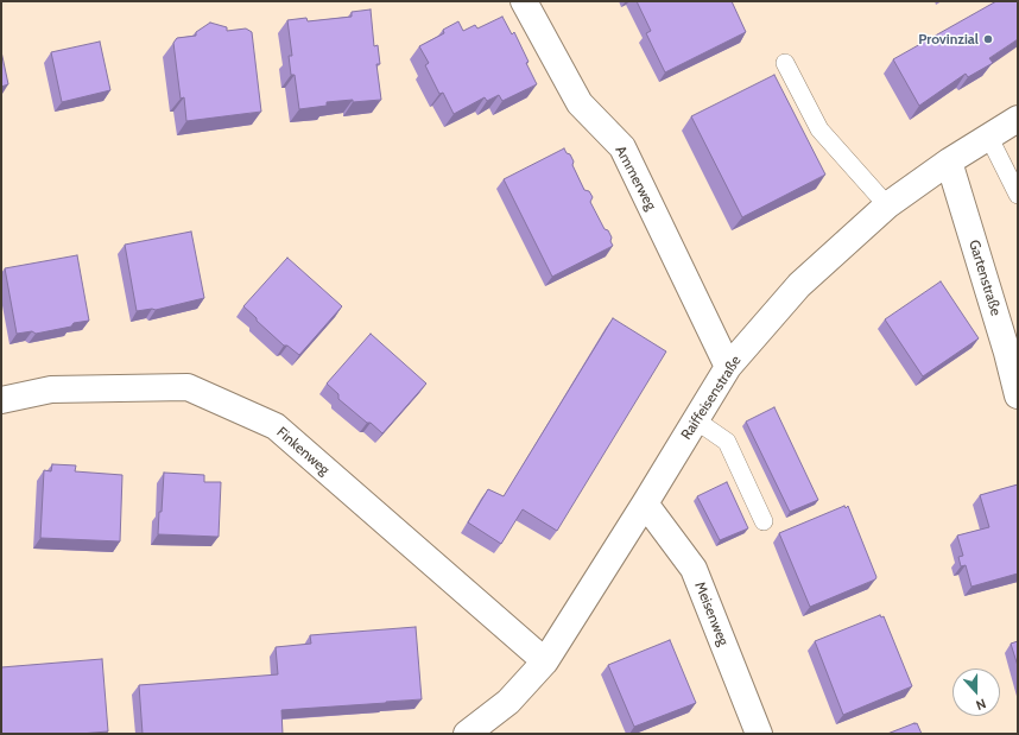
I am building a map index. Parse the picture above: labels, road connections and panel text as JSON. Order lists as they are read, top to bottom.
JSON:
{
  "streets": {
    "street": [
      "Ammerweg",
      "Gartenstraße",
      "Raiffeisenstraße",
      "Finkenweg",
      "Meisenweg"
    ]
  },
  "crossings": [
    ["Ammerweg", "Raiffeisenstraße"],
    ["Gartenstraße", "Raiffeisenstraße"],
    ["Raiffeisenstraße", "Finkenweg"],
    ["Raiffeisenstraße", "Meisenweg"]
  ],
  "places": ["Provinzial"],
  "north": "bottom"
}
